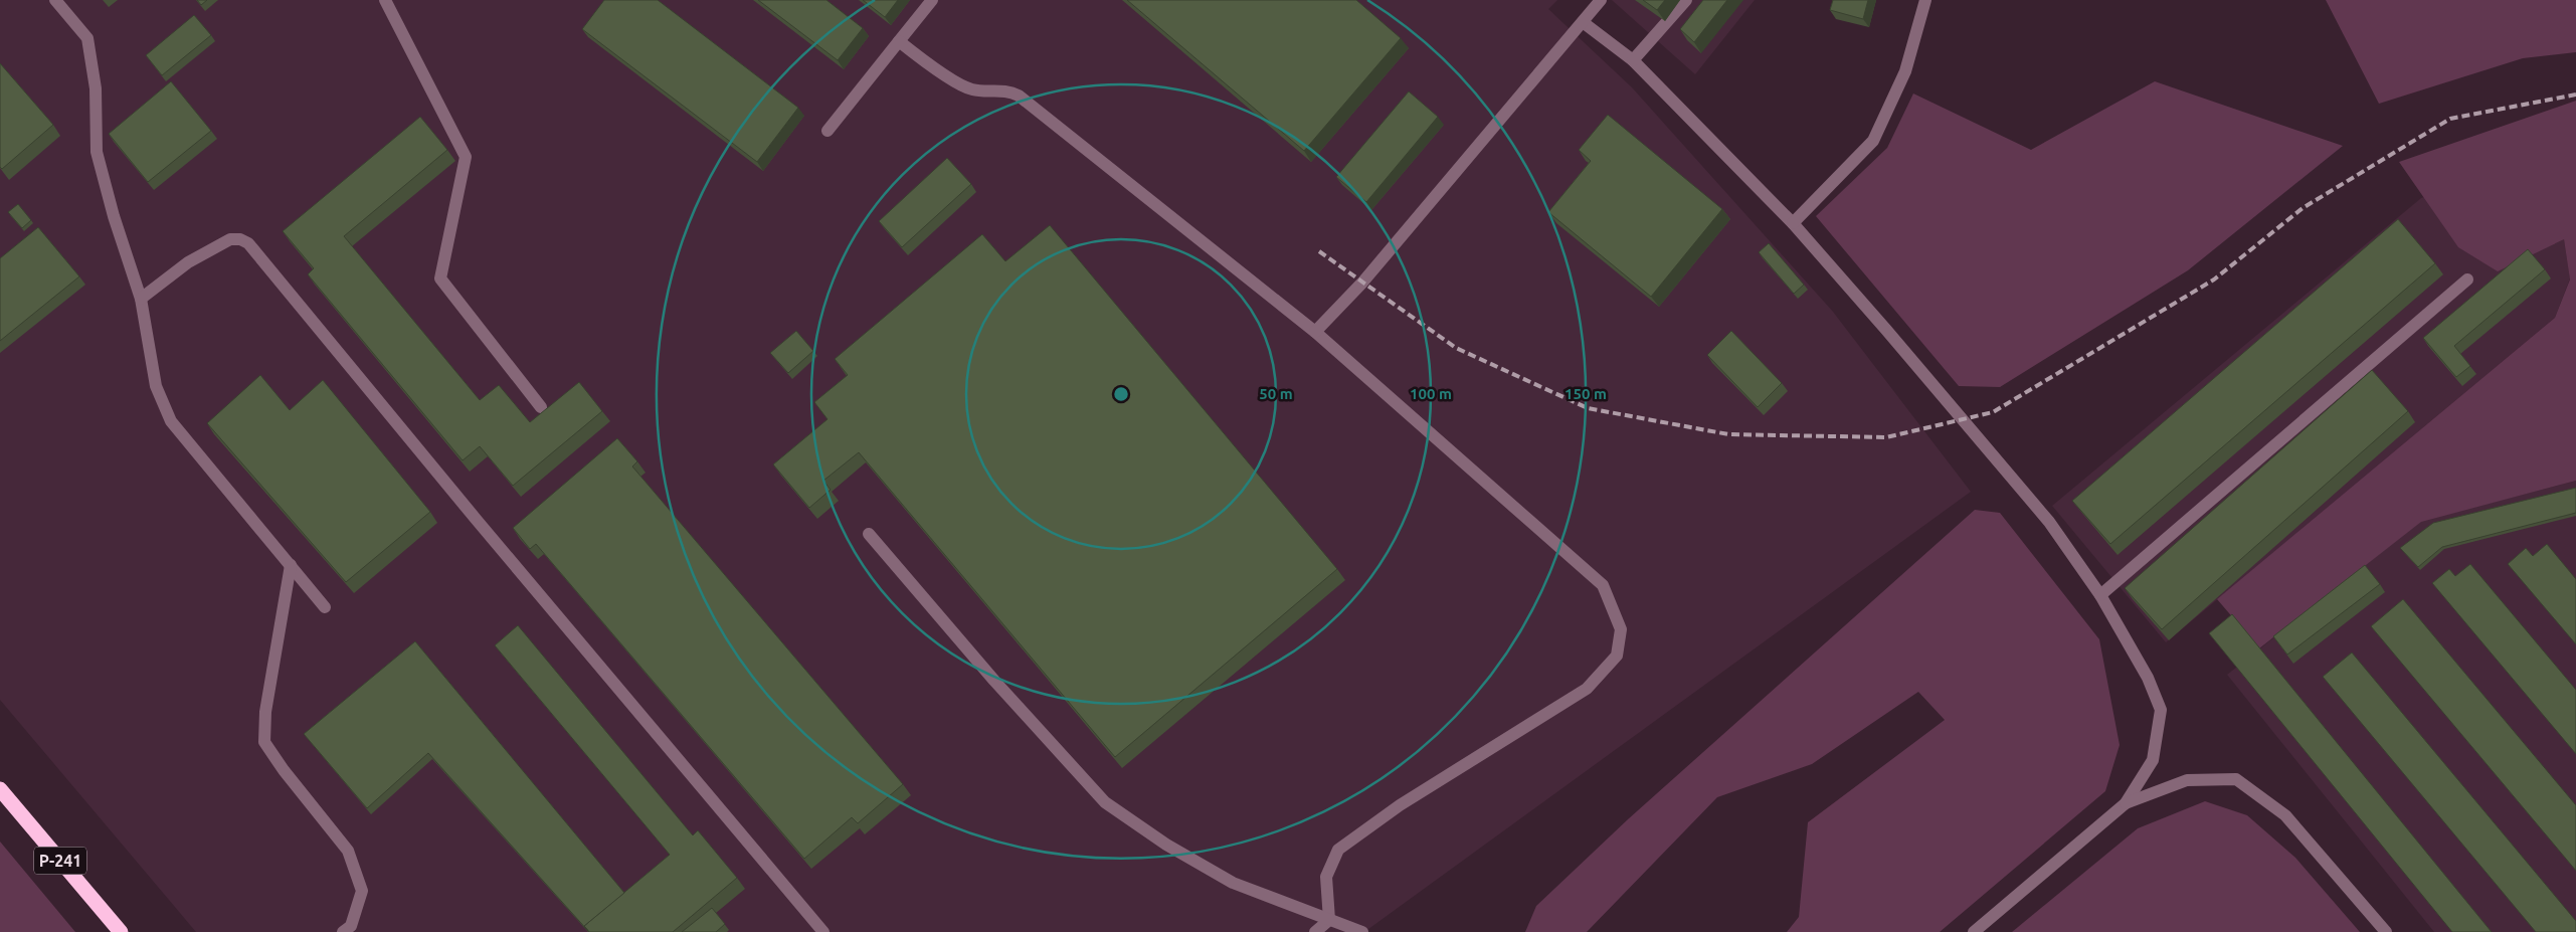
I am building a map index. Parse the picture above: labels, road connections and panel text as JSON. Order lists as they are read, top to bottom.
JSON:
{
  "streets": {
    "highway": ["Р-241"]
  },
  "rings": ["50 m", "100 m", "150 m"]
}
